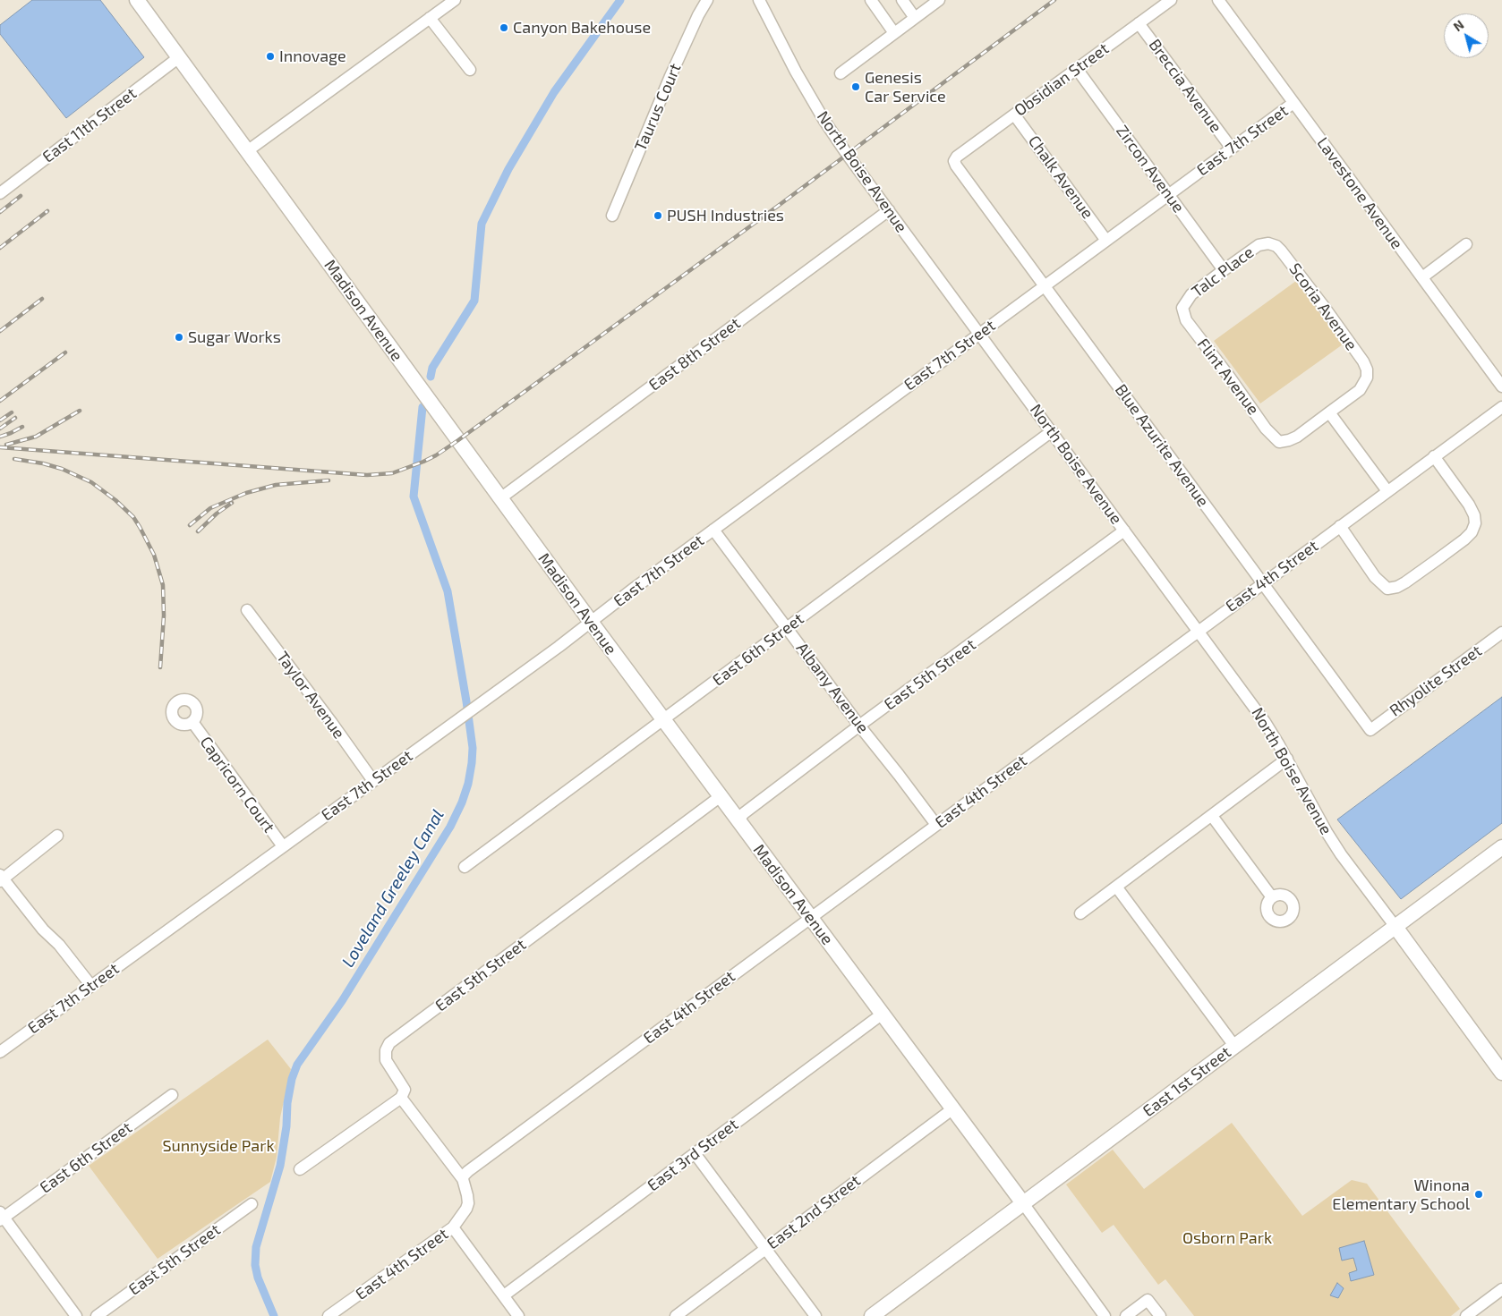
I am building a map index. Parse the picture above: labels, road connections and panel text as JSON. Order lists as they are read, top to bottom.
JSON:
{
  "streets": {
    "main road": ["Madison Avenue", "East 1st Street"],
    "street": [
      "Obsidian Street",
      "Breccia Avenue",
      "Taurus Court",
      "East 11th Street",
      "East 7th Street",
      "Zircon Avenue",
      "North Boise Avenue",
      "Chalk Avenue",
      "Lavestone Avenue",
      "Talc Place",
      "Scoria Avenue",
      "East 8th Street",
      "Flint Avenue",
      "Blue Azurite Avenue",
      "East 4th Street",
      "East 6th Street",
      "East 5th Street",
      "Rhyolite Street",
      "Albany Avenue",
      "Taylor Avenue",
      "Capricorn Court",
      "East 3rd Street",
      "East 2nd Street"
    ]
  },
  "crossings": [
    ["Obsidian Street", "Breccia Avenue"],
    ["Obsidian Street", "Zircon Avenue"],
    ["Obsidian Street", "Chalk Avenue"],
    ["Obsidian Street", "Blue Azurite Avenue"],
    ["Breccia Avenue", "East 7th Street"],
    ["East 11th Street", "Madison Avenue"],
    ["East 7th Street", "Zircon Avenue"],
    ["East 7th Street", "North Boise Avenue"],
    ["East 7th Street", "Chalk Avenue"],
    ["East 7th Street", "Lavestone Avenue"],
    ["East 7th Street", "Madison Avenue"],
    ["East 7th Street", "Blue Azurite Avenue"],
    ["East 7th Street", "Albany Avenue"],
    ["East 7th Street", "Taylor Avenue"],
    ["East 7th Street", "Capricorn Court"],
    ["Zircon Avenue", "Talc Place"],
    ["North Boise Avenue", "East 8th Street"],
    ["North Boise Avenue", "East 4th Street"],
    ["North Boise Avenue", "East 6th Street"],
    ["North Boise Avenue", "East 5th Street"],
    ["North Boise Avenue", "East 1st Street"],
    ["Talc Place", "Scoria Avenue"],
    ["Talc Place", "Flint Avenue"],
    ["Scoria Avenue", "Flint Avenue"],
    ["Madison Avenue", "East 8th Street"],
    ["Madison Avenue", "East 4th Street"],
    ["Madison Avenue", "East 6th Street"],
    ["Madison Avenue", "East 5th Street"],
    ["Madison Avenue", "East 1st Street"],
    ["Madison Avenue", "East 3rd Street"],
    ["Madison Avenue", "East 2nd Street"],
    ["Blue Azurite Avenue", "East 4th Street"],
    ["Blue Azurite Avenue", "Rhyolite Street"],
    ["East 4th Street", "Albany Avenue"],
    ["East 6th Street", "Albany Avenue"],
    ["East 5th Street", "Albany Avenue"]
  ],
  "water": ["Loveland Greeley Canal"],
  "parks": ["Sunnyside Park", "Osborn Park"],
  "places": [
    "Canyon Bakehouse",
    "Innovage",
    "Genesis Car Service",
    "PUSH Industries",
    "Sugar Works",
    "Winona Elementary School"
  ],
  "north": "top left"
}
